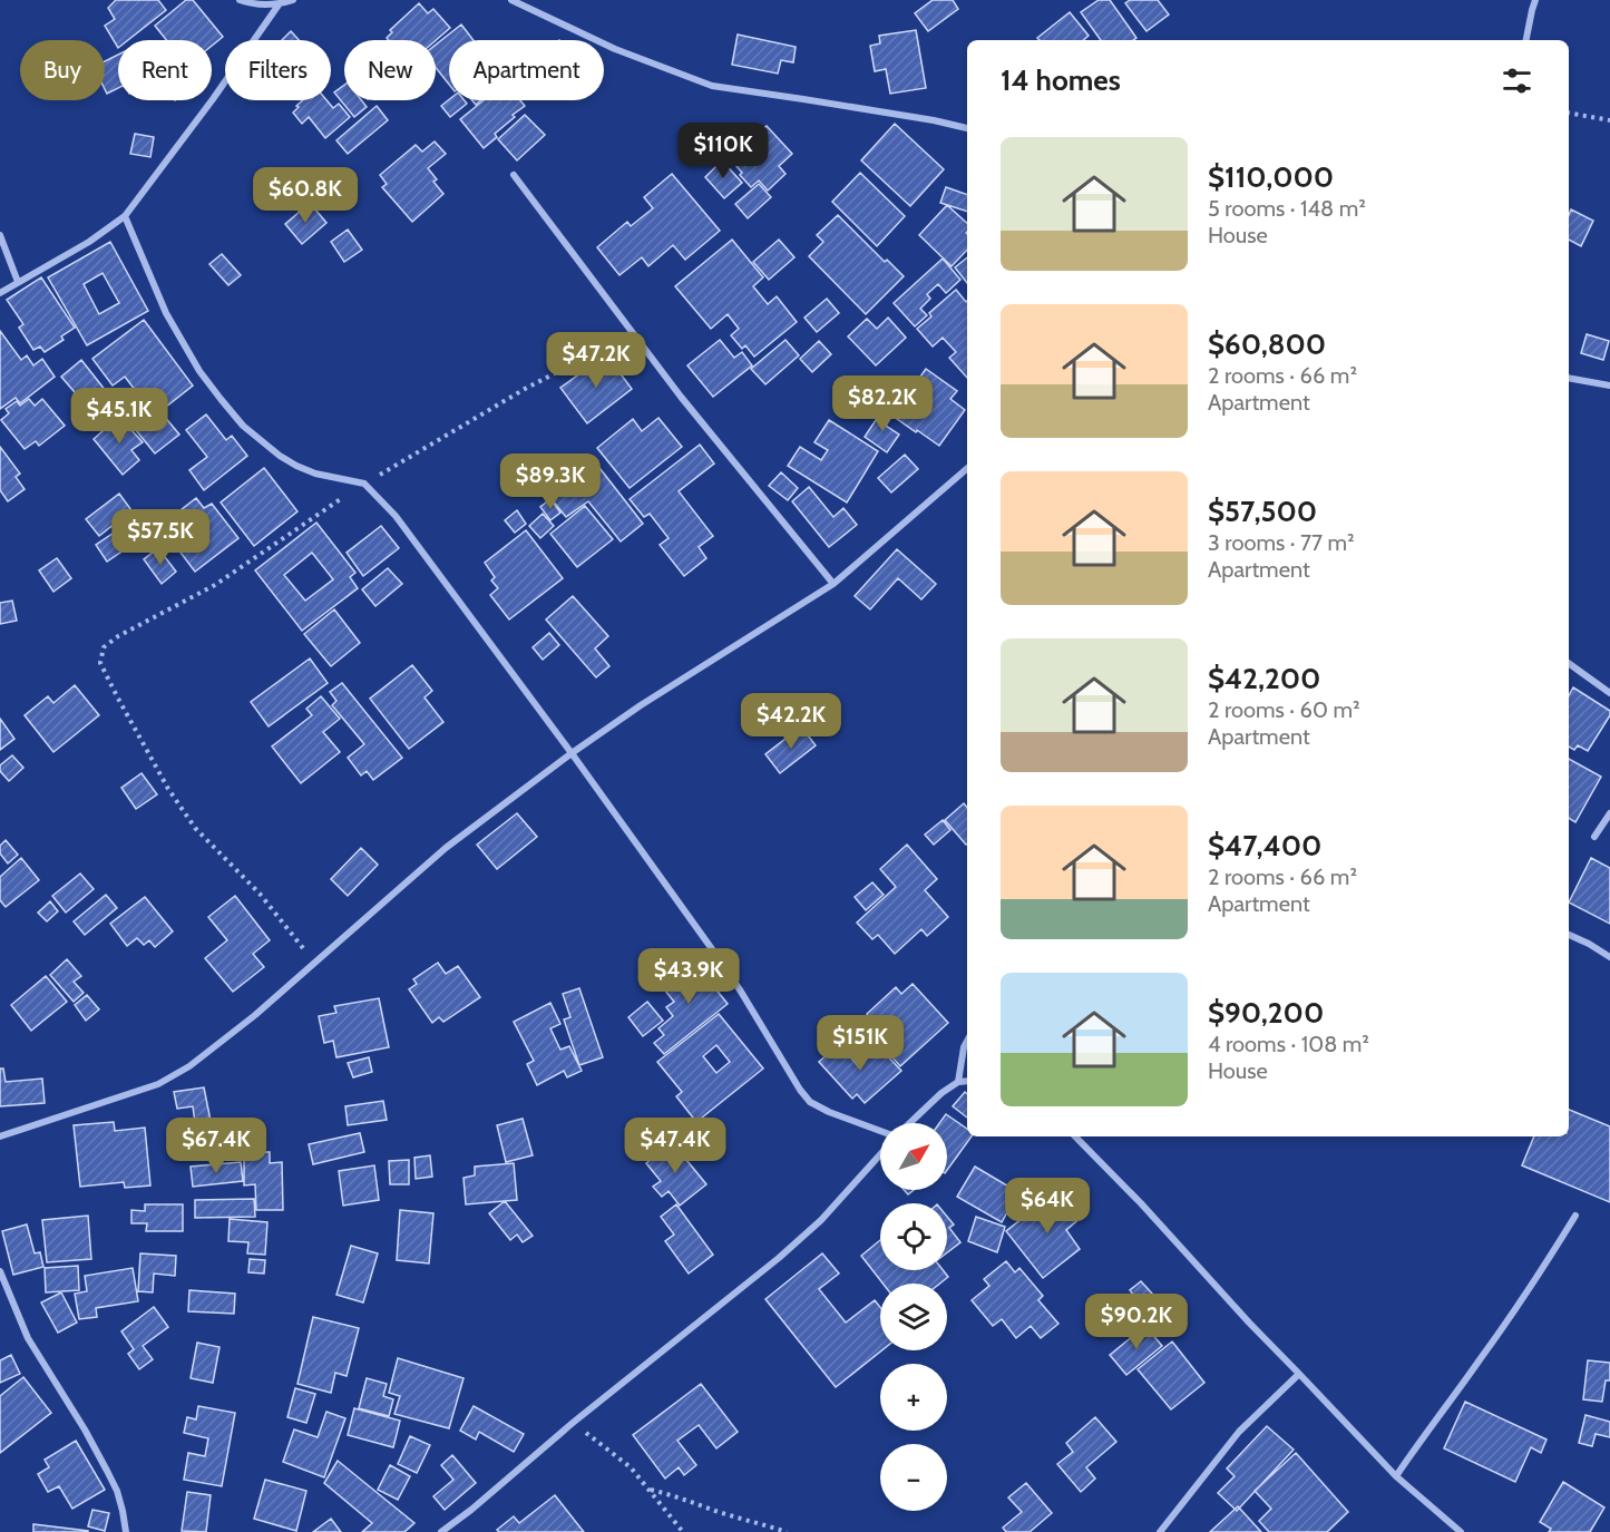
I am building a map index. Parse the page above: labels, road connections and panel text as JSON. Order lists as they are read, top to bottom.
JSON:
{
  "north": "top right",
  "page": {
    "chip": [
      "Buy",
      "Rent",
      "Filters",
      "New",
      "Apartment"
    ],
    "heading": "14 homes",
    "list": [
      {
        "name": "$110,000",
        "note": "5 rooms · 148 m² · House"
      },
      {
        "name": "$60,800",
        "note": "2 rooms · 66 m² · Apartment"
      },
      {
        "name": "$57,500",
        "note": "3 rooms · 77 m² · Apartment"
      },
      {
        "name": "$42,200",
        "note": "2 rooms · 60 m² · Apartment"
      },
      {
        "name": "$47,400",
        "note": "2 rooms · 66 m² · Apartment"
      },
      {
        "name": "$90,200",
        "note": "4 rooms · 108 m² · House"
      }
    ],
    "price": [
      "$110K",
      "$60.8K",
      "$47.2K",
      "$82.2K",
      "$45.1K",
      "$89.3K",
      "$57.5K",
      "$42.2K",
      "$43.9K",
      "$151K",
      "$67.4K",
      "$47.4K",
      "$64K",
      "$90.2K"
    ],
    "map_buttons": ["+", "−"]
  }
}
